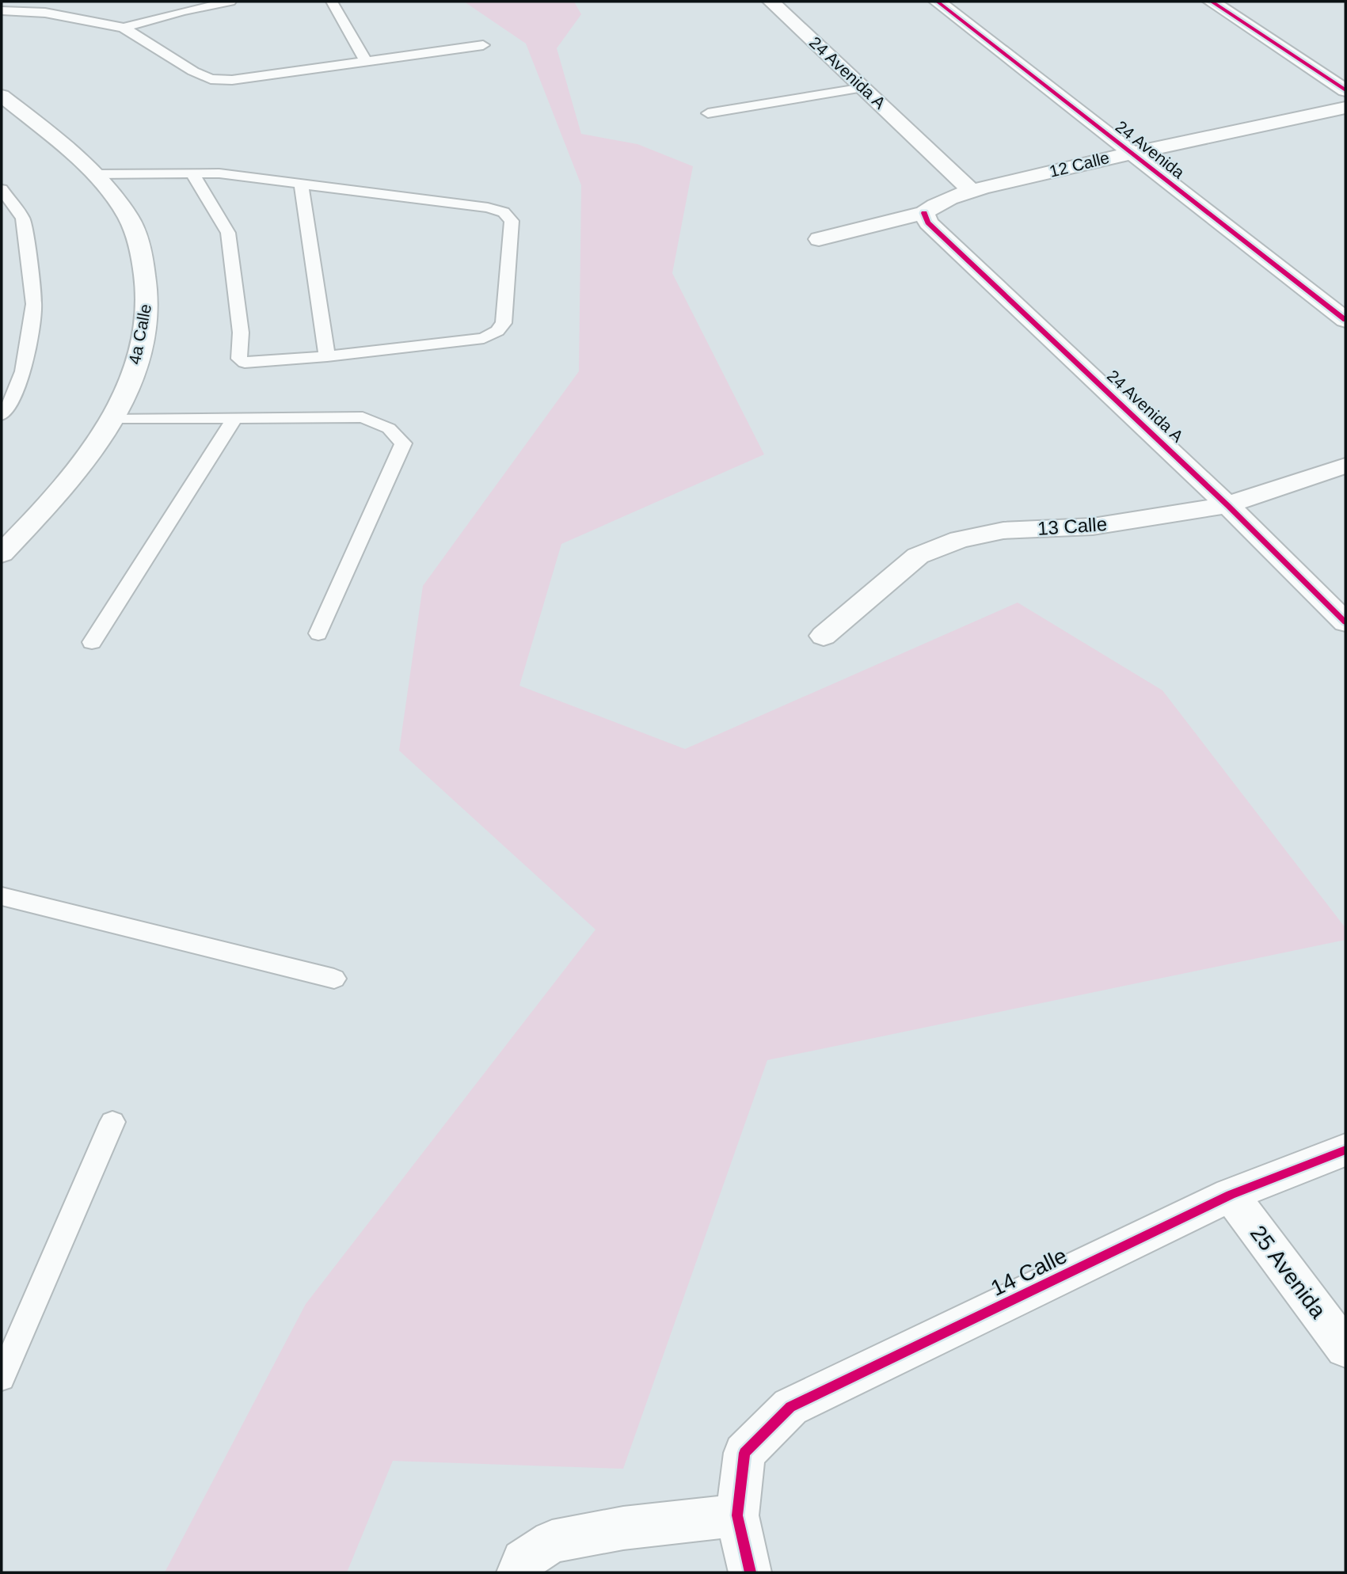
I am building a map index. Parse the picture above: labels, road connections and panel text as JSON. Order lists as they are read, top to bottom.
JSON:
{
  "streets": {
    "street": [
      "24 Avenida A",
      "24 Avenida",
      "12 Calle",
      "4a Calle",
      "13 Calle",
      "14 Calle",
      "25 Avenida"
    ]
  },
  "crossings": [
    ["24 Avenida A", "12 Calle"],
    ["24 Avenida A", "13 Calle"],
    ["24 Avenida", "12 Calle"],
    ["14 Calle", "25 Avenida"]
  ]
}
